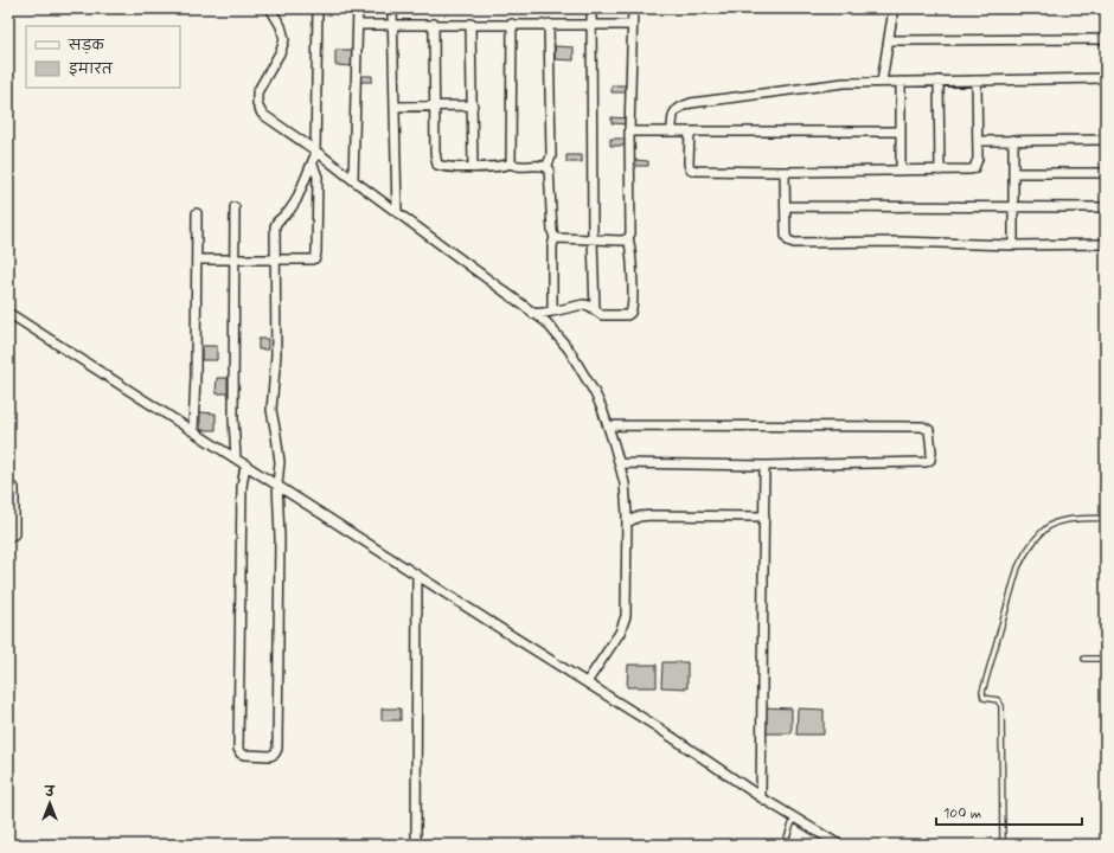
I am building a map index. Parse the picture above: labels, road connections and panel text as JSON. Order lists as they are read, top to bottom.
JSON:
{
  "legend": ["सड़क", "इमारत"],
  "scale_bar": "100 m",
  "north": "top"
}
